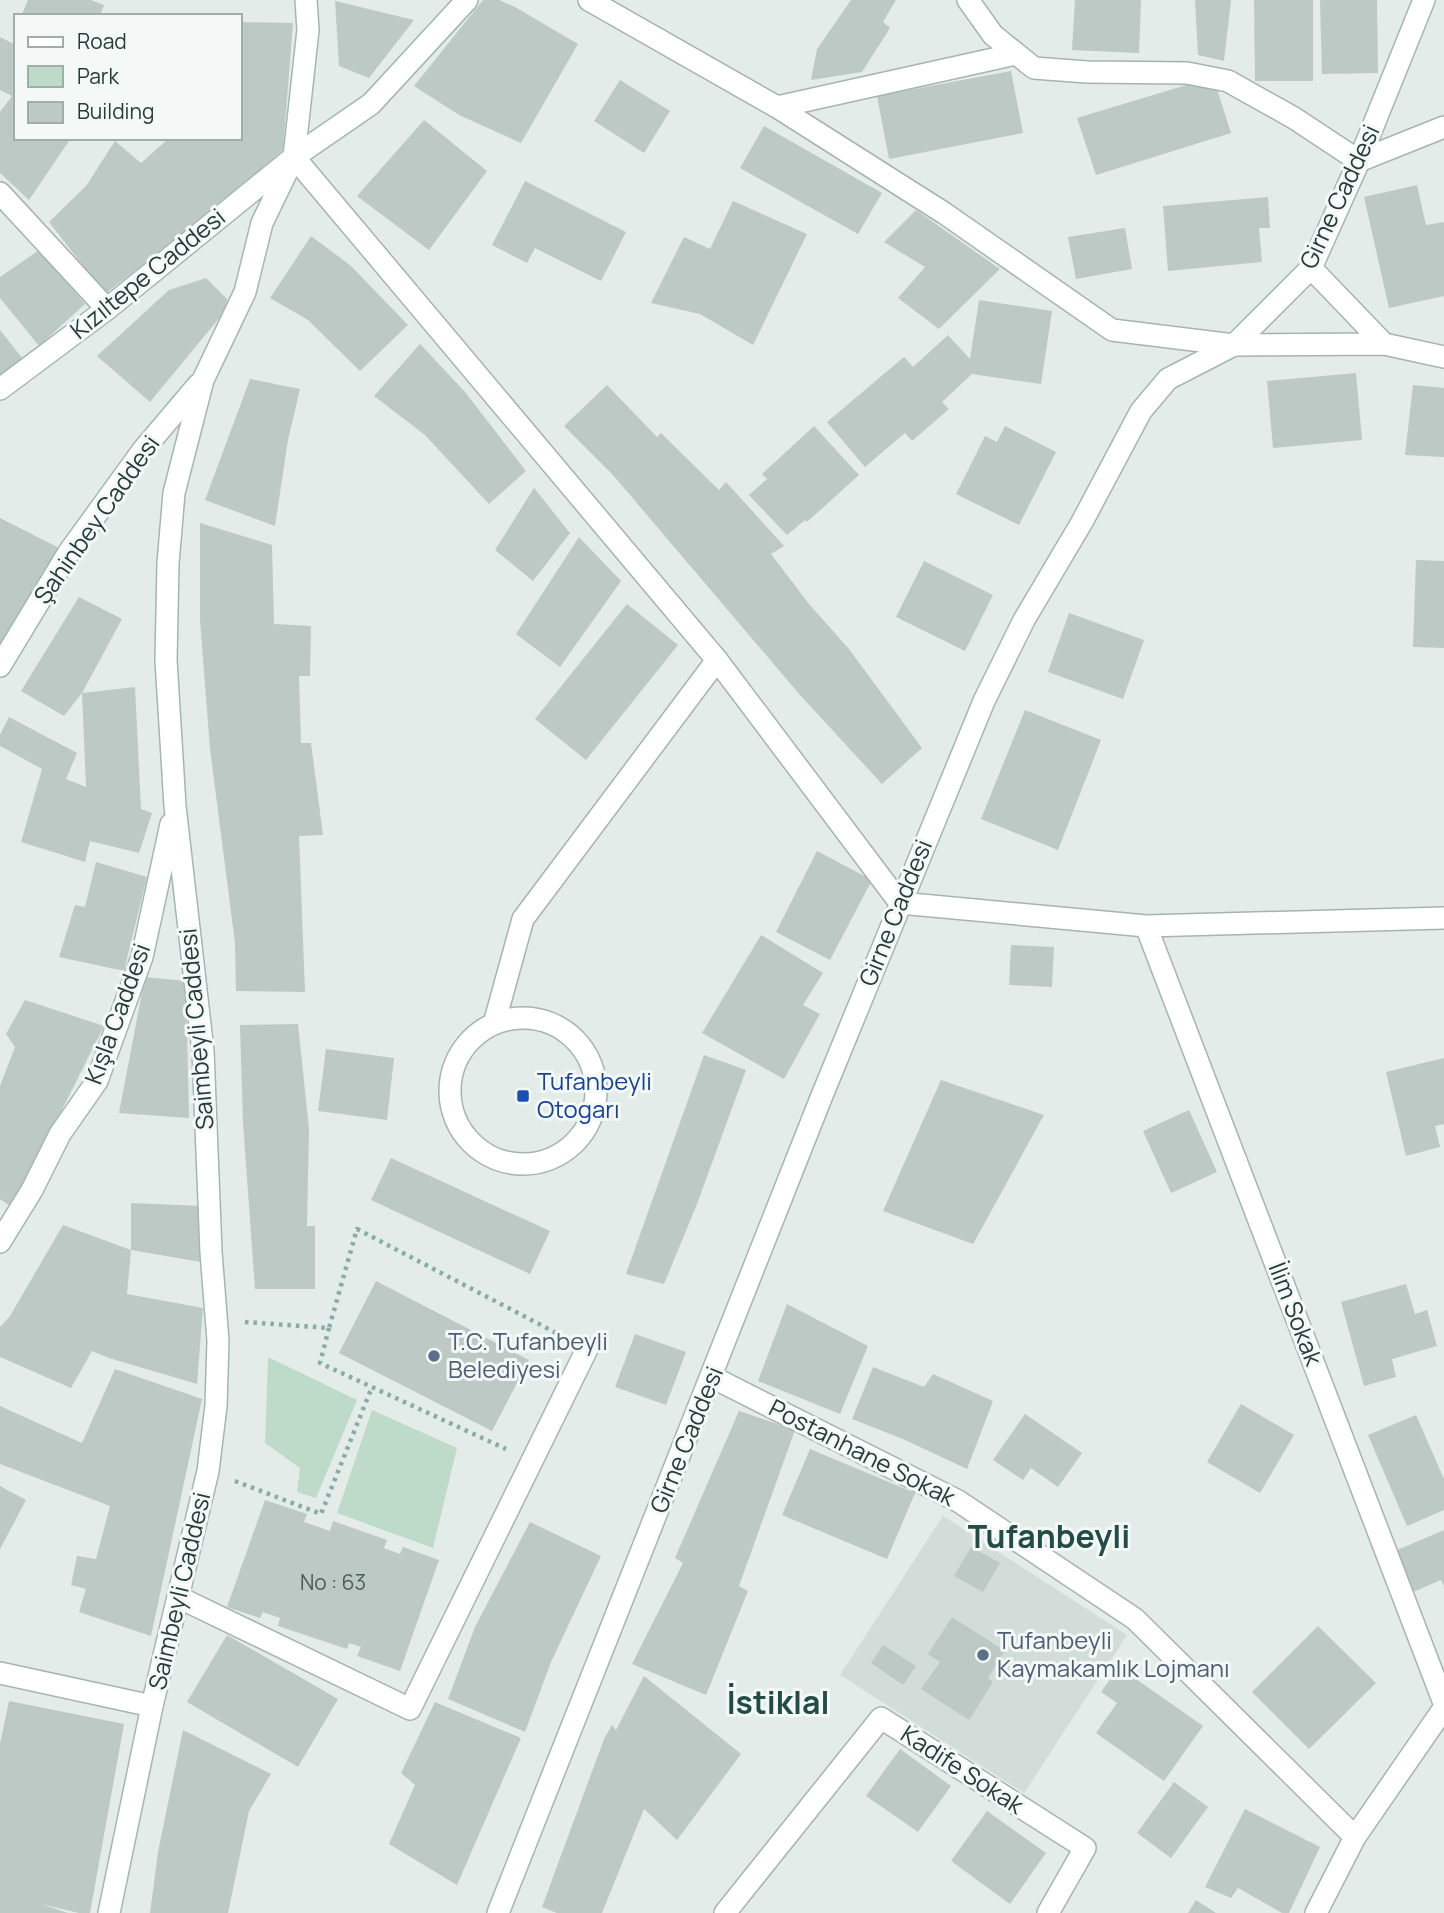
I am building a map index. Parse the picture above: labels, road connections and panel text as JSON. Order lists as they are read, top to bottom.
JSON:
{
  "streets": {
    "street": [
      "Girne Caddesi",
      "Kızıltepe Caddesi",
      "Şahinbey Caddesi",
      "Kışla Caddesi",
      "Saimbeyli Caddesi",
      "İlim Sokak",
      "Postanhane Sokak",
      "Kadife Sokak"
    ]
  },
  "crossings": [
    ["Girne Caddesi", "Postanhane Sokak"],
    ["Kızıltepe Caddesi", "Saimbeyli Caddesi"],
    ["Şahinbey Caddesi", "Saimbeyli Caddesi"],
    ["Kışla Caddesi", "Saimbeyli Caddesi"]
  ],
  "districts": ["Tufanbeyli", "İstiklal"],
  "places": {
    "transit": ["Tufanbeyli Otogarı"],
    "other": ["T.C. Tufanbeyli Belediyesi", "Tufanbeyli Kaymakamlık Lojmanı"]
  },
  "house_numbers": ["No : 63"],
  "legend": ["Road", "Park", "Building"]
}
